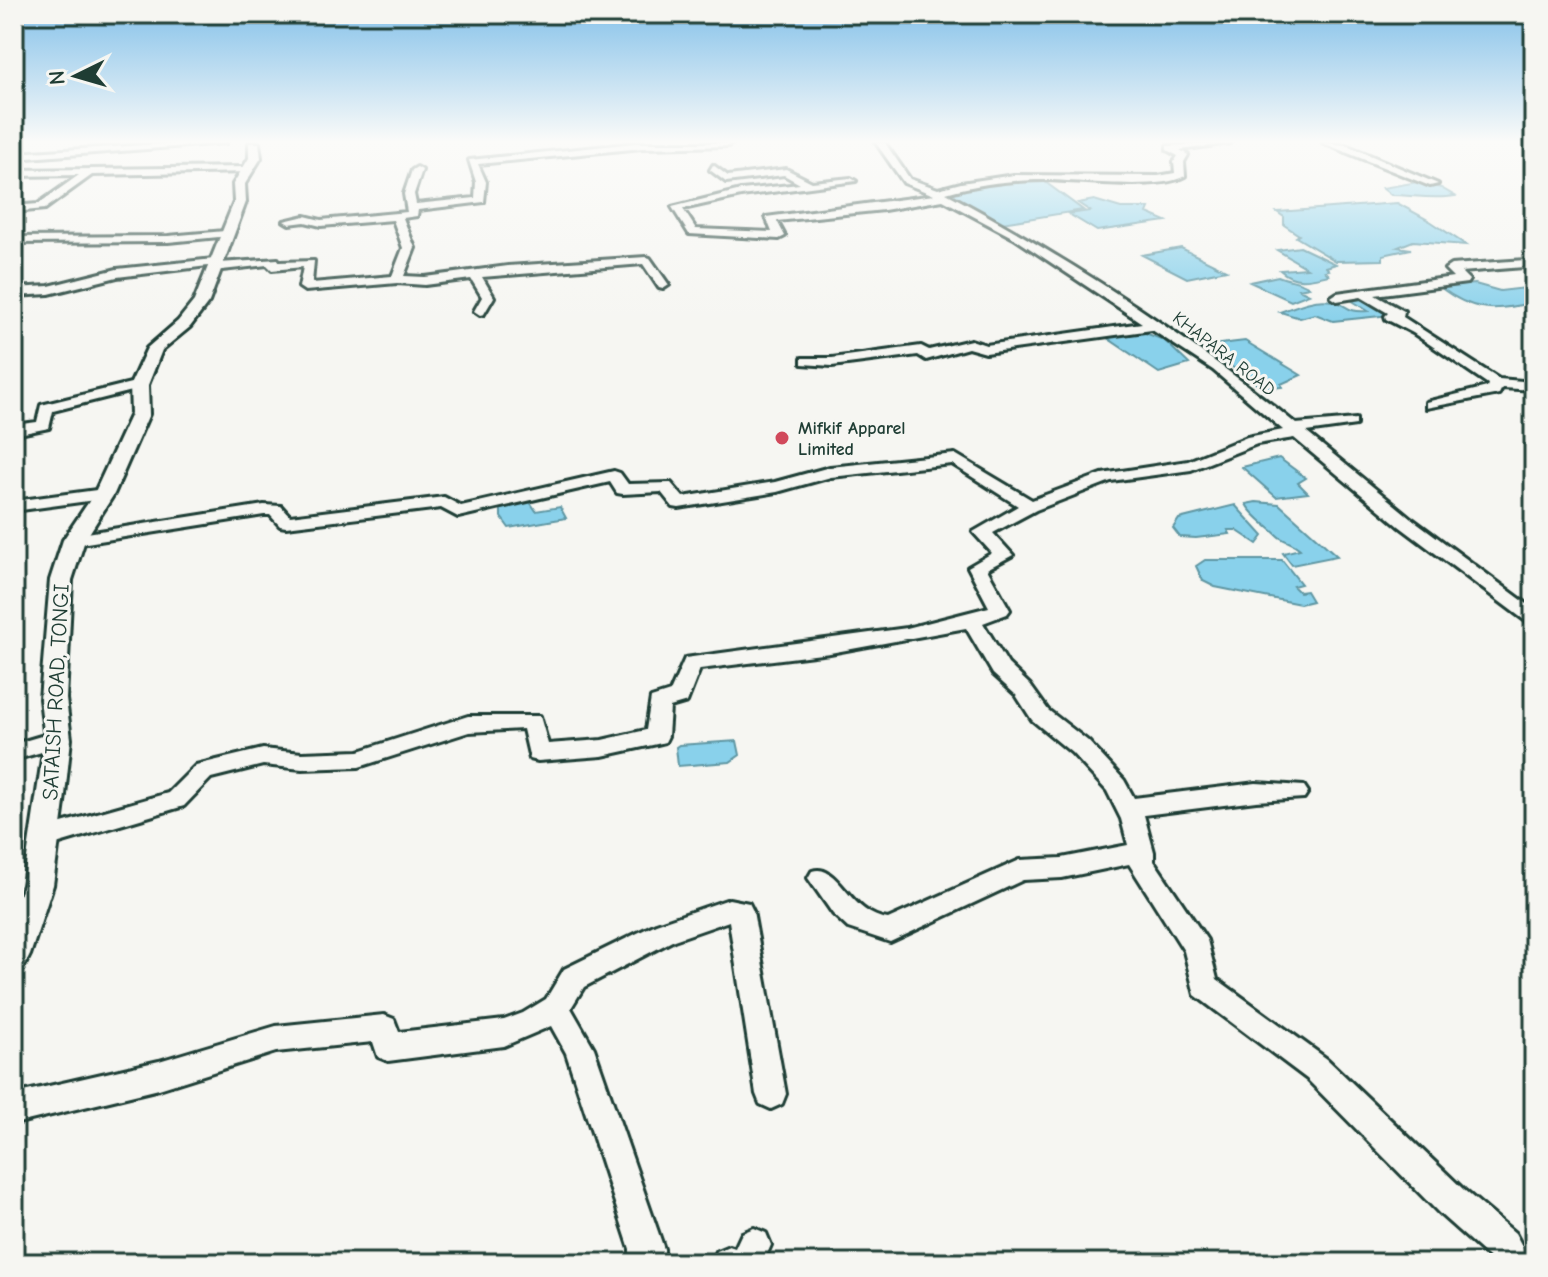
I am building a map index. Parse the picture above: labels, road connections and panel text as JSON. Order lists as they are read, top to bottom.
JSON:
{
  "streets": {
    "street": ["KHAPARA ROAD", "SATAISH ROAD, TONGI"]
  },
  "places": ["Mifkif Apparel Limited"],
  "north": "left"
}
